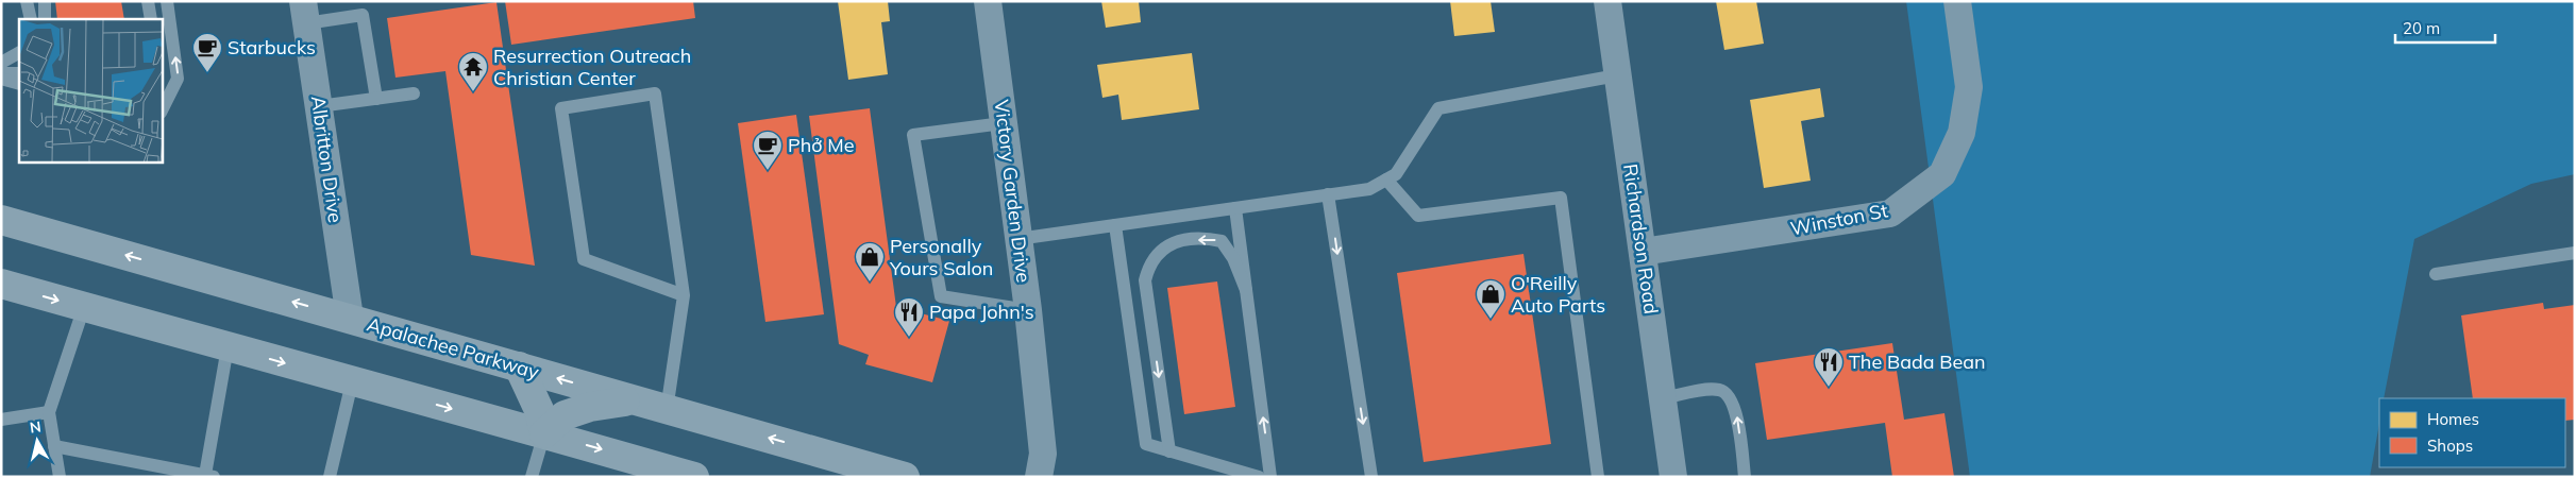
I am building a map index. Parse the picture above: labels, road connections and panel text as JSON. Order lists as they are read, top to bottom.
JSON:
{
  "streets": {
    "main road": ["Apalachee Parkway"],
    "street": [
      "Albritton Drive",
      "Victory Garden Drive",
      "Winston St",
      "Richardson Road"
    ]
  },
  "crossings": [
    ["Albritton Drive", "Apalachee Parkway"],
    ["Winston St", "Richardson Road"]
  ],
  "places": {
    "cafe": ["Starbucks", "Phở Me"],
    "temple": ["Resurrection Outreach Christian Center"],
    "shop": ["Personally Yours Salon", "O'Reilly Auto Parts"],
    "restaurant": ["Papa John's", "The Bada Bean"]
  },
  "legend": ["Homes", "Shops"],
  "scale_bar": "20 m",
  "north": "top"
}
